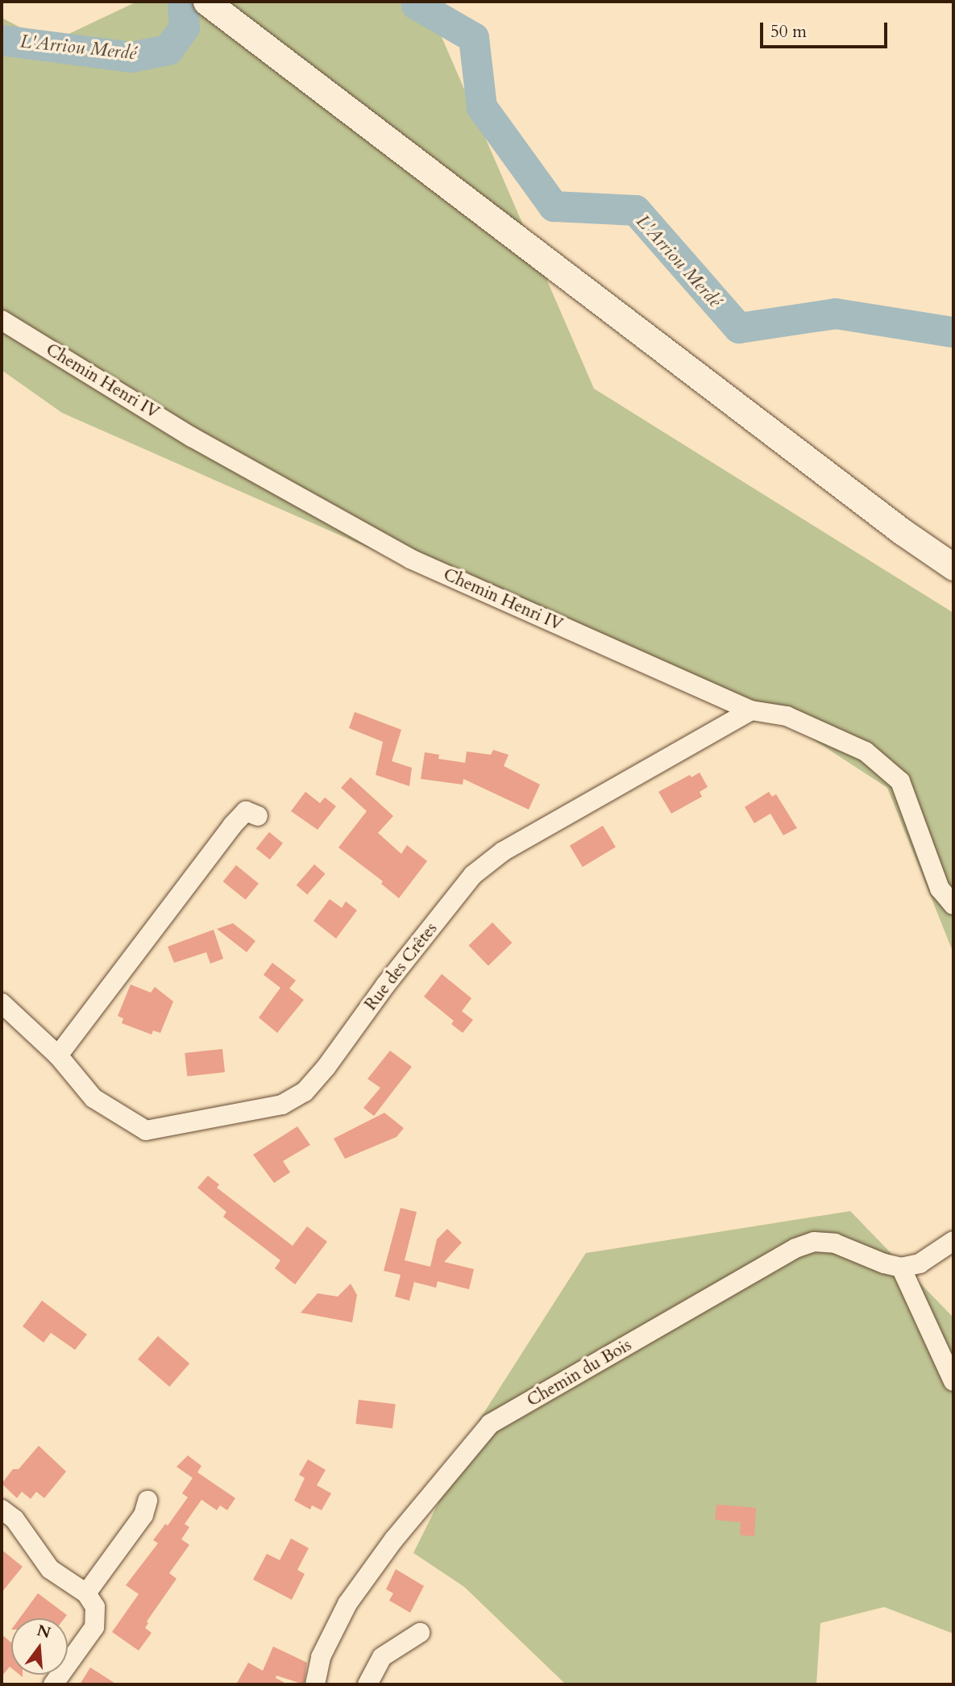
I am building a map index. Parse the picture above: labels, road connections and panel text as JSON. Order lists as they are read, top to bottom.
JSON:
{
  "streets": {
    "street": ["Chemin Henri IV", "Rue des Crêtes", "Chemin du Bois"]
  },
  "crossings": [
    ["Chemin Henri IV", "Rue des Crêtes"]
  ],
  "water": ["L'Arriou Merdé"],
  "scale_bar": "50 m",
  "north": "top"
}
